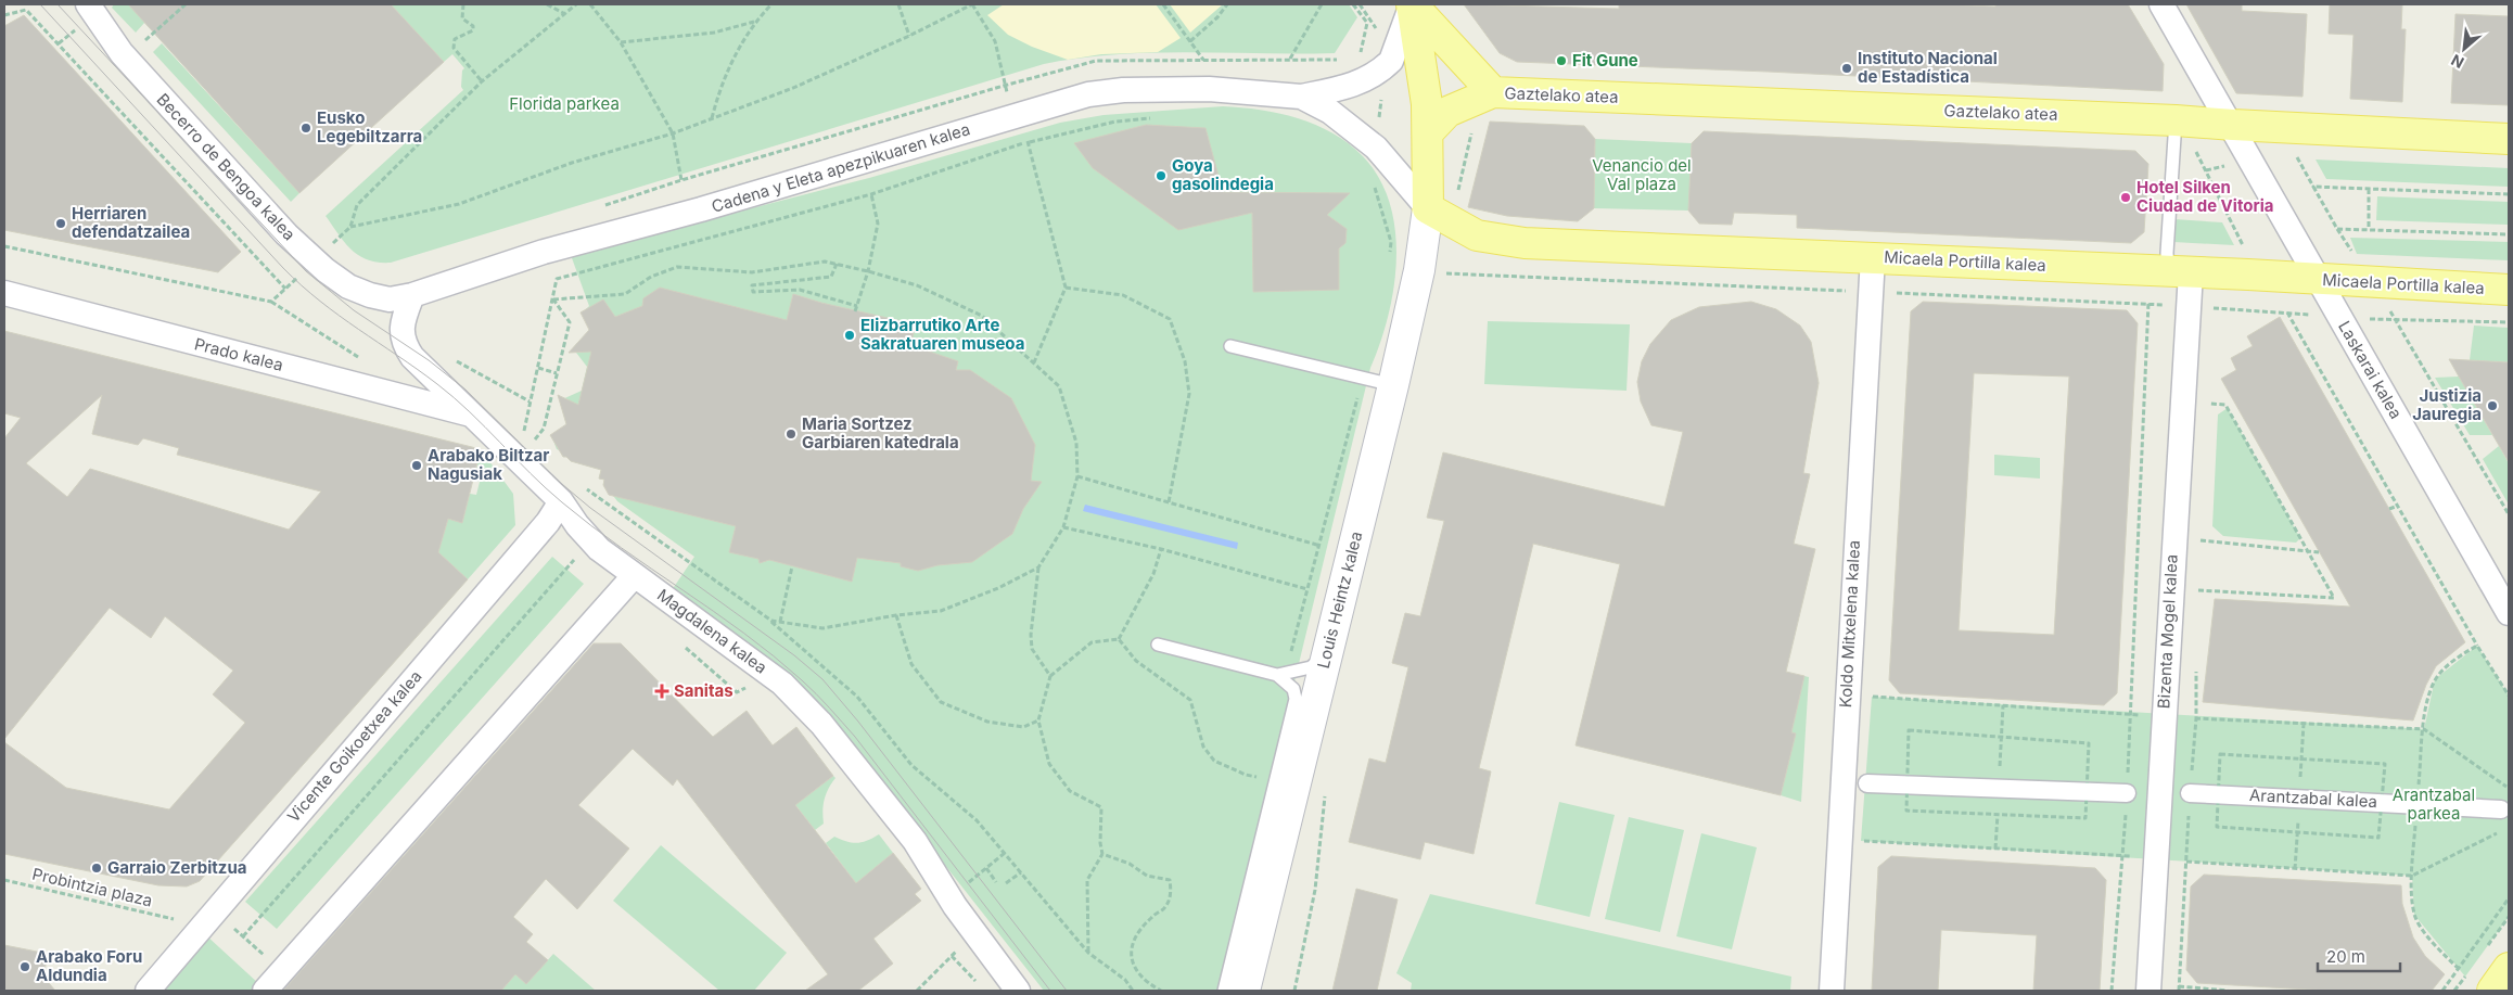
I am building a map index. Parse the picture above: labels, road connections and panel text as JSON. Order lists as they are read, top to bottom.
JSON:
{
  "streets": {
    "main road": ["Gaztelako atea", "Micaela Portilla kalea", "Louis Heintz kalea"],
    "street": [
      "Becerro de Bengoa kalea",
      "Cadena y Eleta apezpikuaren kalea",
      "Prado kalea",
      "Laskarai kalea",
      "Koldo Mitxelena kalea",
      "Magdalena kalea",
      "Bizenta Mogel kalea",
      "Vicente Goikoetxea kalea",
      "Arantzabal kalea"
    ],
    "path": ["Probintzia plaza"]
  },
  "crossings": [
    ["Gaztelako atea", "Cadena y Eleta apezpikuaren kalea"],
    ["Gaztelako atea", "Laskarai kalea"],
    ["Becerro de Bengoa kalea", "Cadena y Eleta apezpikuaren kalea"],
    ["Becerro de Bengoa kalea", "Magdalena kalea"],
    ["Cadena y Eleta apezpikuaren kalea", "Micaela Portilla kalea"],
    ["Cadena y Eleta apezpikuaren kalea", "Louis Heintz kalea"],
    ["Cadena y Eleta apezpikuaren kalea", "Magdalena kalea"],
    ["Micaela Portilla kalea", "Laskarai kalea"],
    ["Micaela Portilla kalea", "Louis Heintz kalea"],
    ["Micaela Portilla kalea", "Koldo Mitxelena kalea"],
    ["Micaela Portilla kalea", "Bizenta Mogel kalea"],
    ["Prado kalea", "Magdalena kalea"],
    ["Magdalena kalea", "Vicente Goikoetxea kalea"]
  ],
  "parks": ["Florida parkea", "Venancio del Val plaza", "Arantzabal parkea"],
  "places": {
    "other": [
      "Fit Gune",
      "Instituto Nacional de Estadística",
      "Eusko Legebiltzarra",
      "Goya gasolindegia",
      "Hotel Silken Ciudad de Vitoria",
      "Herriaren defendatzailea",
      "Elizbarrutiko Arte Sakratuaren museoa",
      "Justizia Jauregia",
      "Maria Sortzez Garbiaren katedrala",
      "Arabako Biltzar Nagusiak",
      "Garraio Zerbitzua",
      "Arabako Foru Aldundia"
    ],
    "health": ["Sanitas"]
  },
  "scale_bar": "20 m",
  "north": "bottom left"
}
